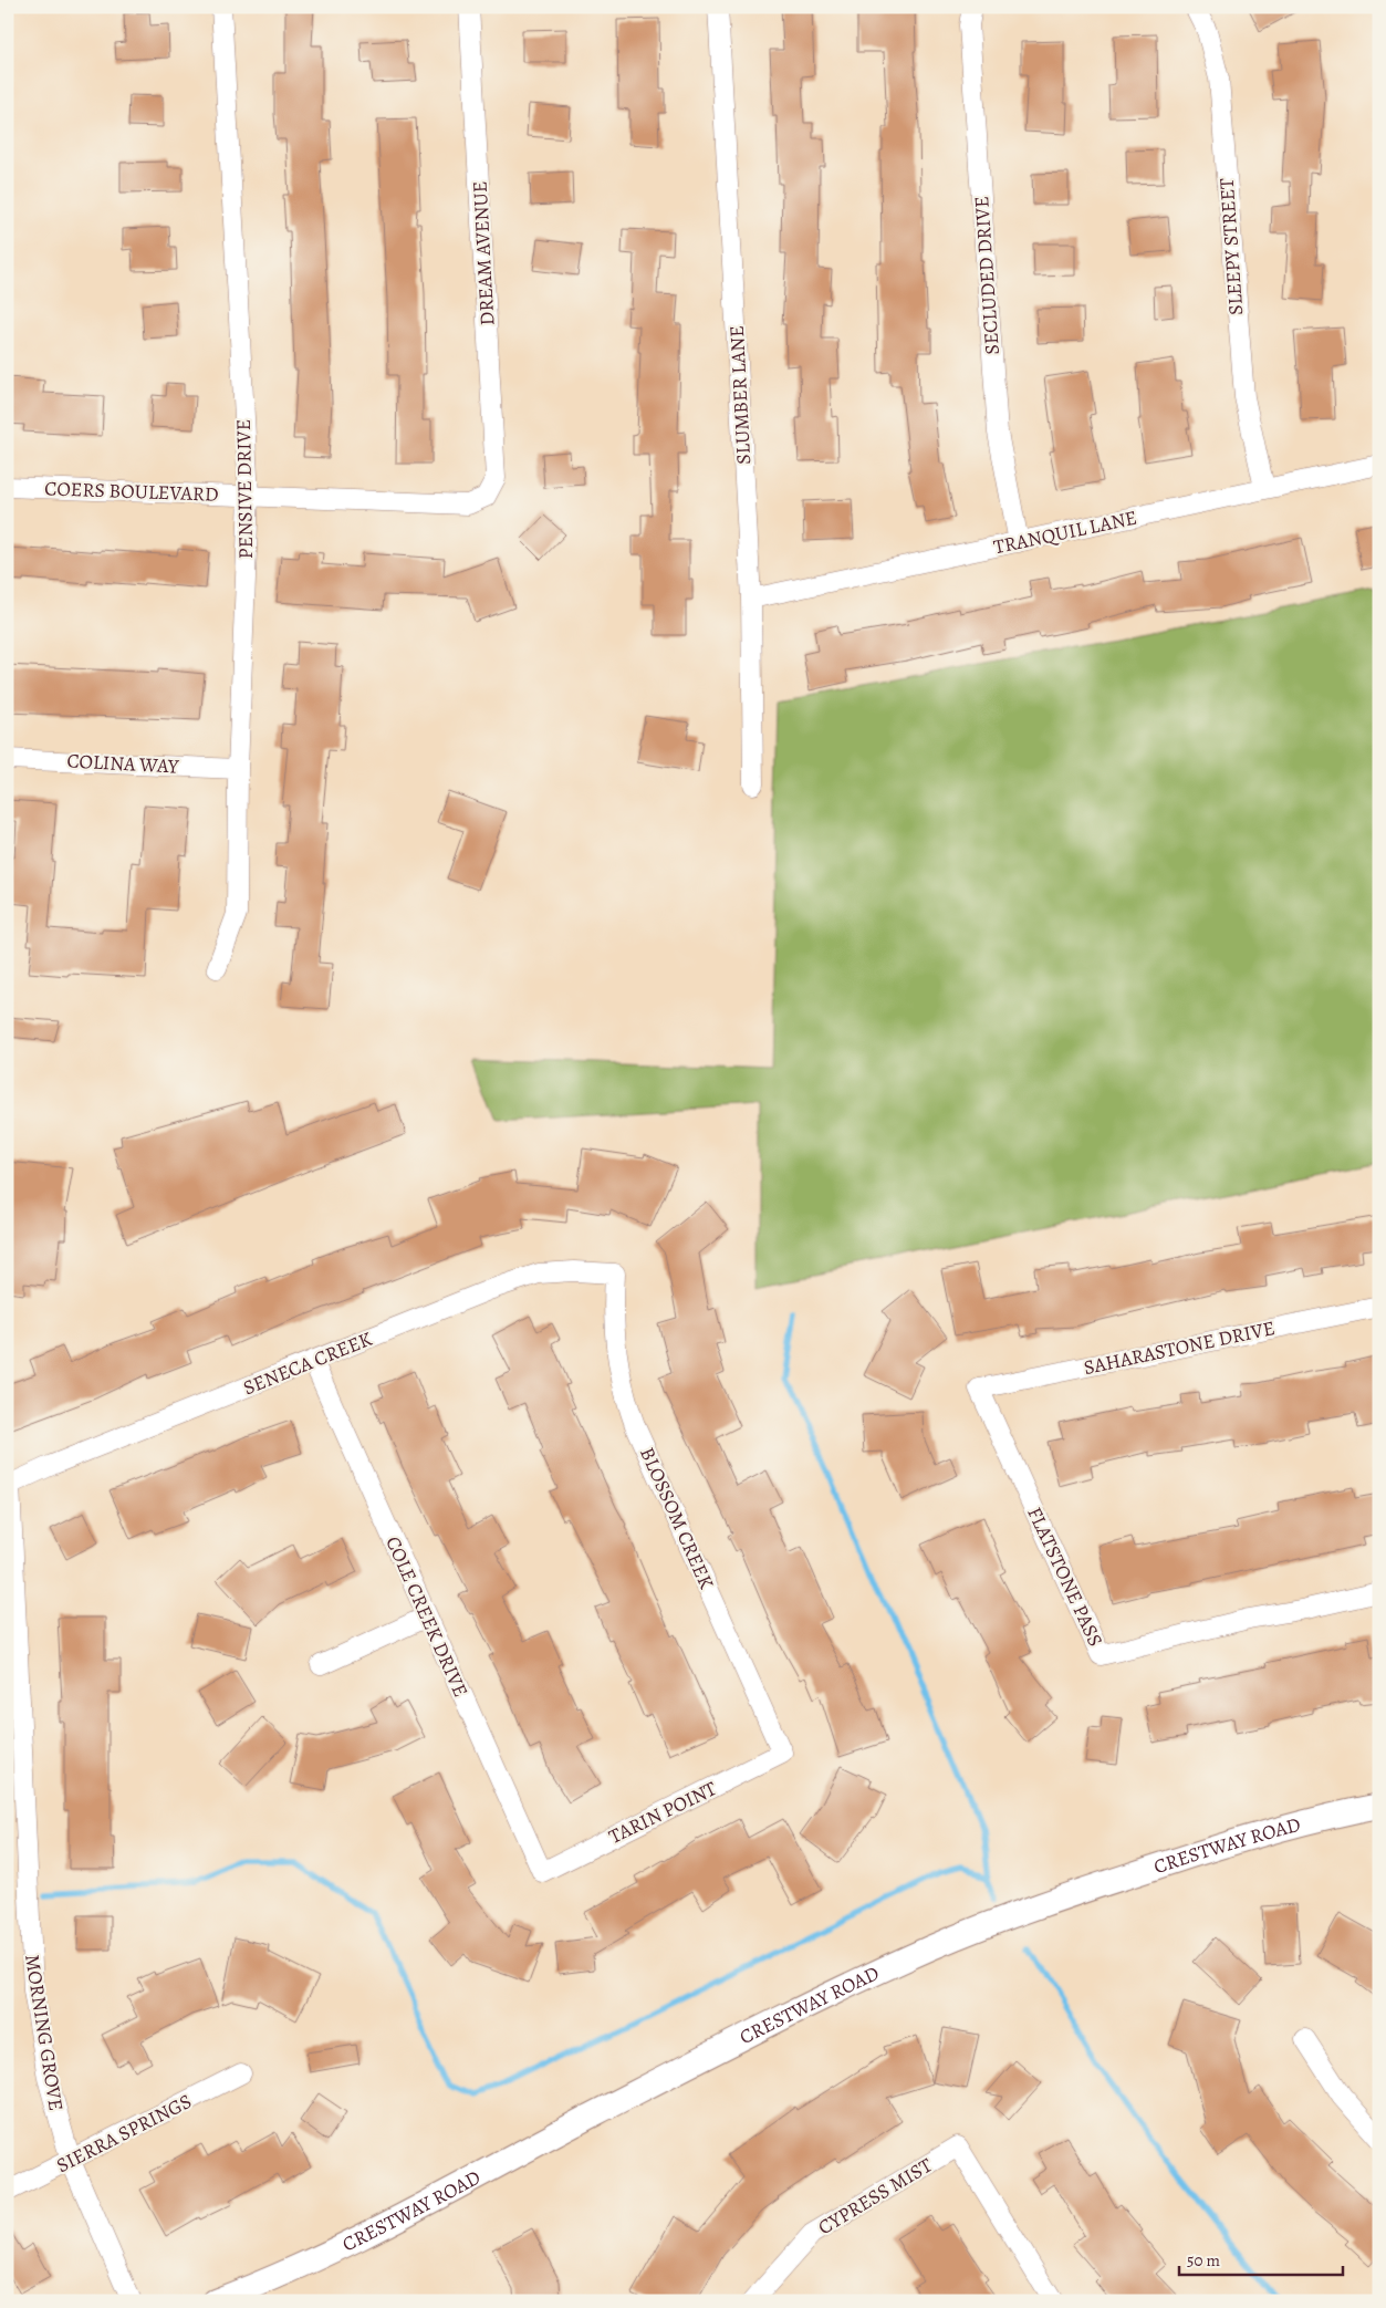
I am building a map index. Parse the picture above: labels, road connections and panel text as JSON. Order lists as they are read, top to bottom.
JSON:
{
  "streets": {
    "street": [
      "SLEEPY STREET",
      "DREAM AVENUE",
      "SECLUDED DRIVE",
      "SLUMBER LANE",
      "PENSIVE DRIVE",
      "COERS BOULEVARD",
      "TRANQUIL LANE",
      "COLINA WAY",
      "SAHARASTONE DRIVE",
      "SENECA CREEK",
      "BLOSSOM CREEK",
      "FLATSTONE PASS",
      "COLE CREEK DRIVE",
      "TARIN POINT",
      "CRESTWAY ROAD",
      "MORNING GROVE",
      "SIERRA SPRINGS",
      "CYPRESS MIST"
    ]
  },
  "crossings": [
    ["SLEEPY STREET", "TRANQUIL LANE"],
    ["DREAM AVENUE", "COERS BOULEVARD"],
    ["SECLUDED DRIVE", "TRANQUIL LANE"],
    ["SLUMBER LANE", "TRANQUIL LANE"],
    ["PENSIVE DRIVE", "COERS BOULEVARD"],
    ["PENSIVE DRIVE", "COLINA WAY"],
    ["SAHARASTONE DRIVE", "FLATSTONE PASS"],
    ["SENECA CREEK", "BLOSSOM CREEK"],
    ["SENECA CREEK", "COLE CREEK DRIVE"],
    ["SENECA CREEK", "MORNING GROVE"],
    ["BLOSSOM CREEK", "TARIN POINT"],
    ["COLE CREEK DRIVE", "TARIN POINT"],
    ["MORNING GROVE", "SIERRA SPRINGS"]
  ],
  "scale_bar": "50 m"
}
